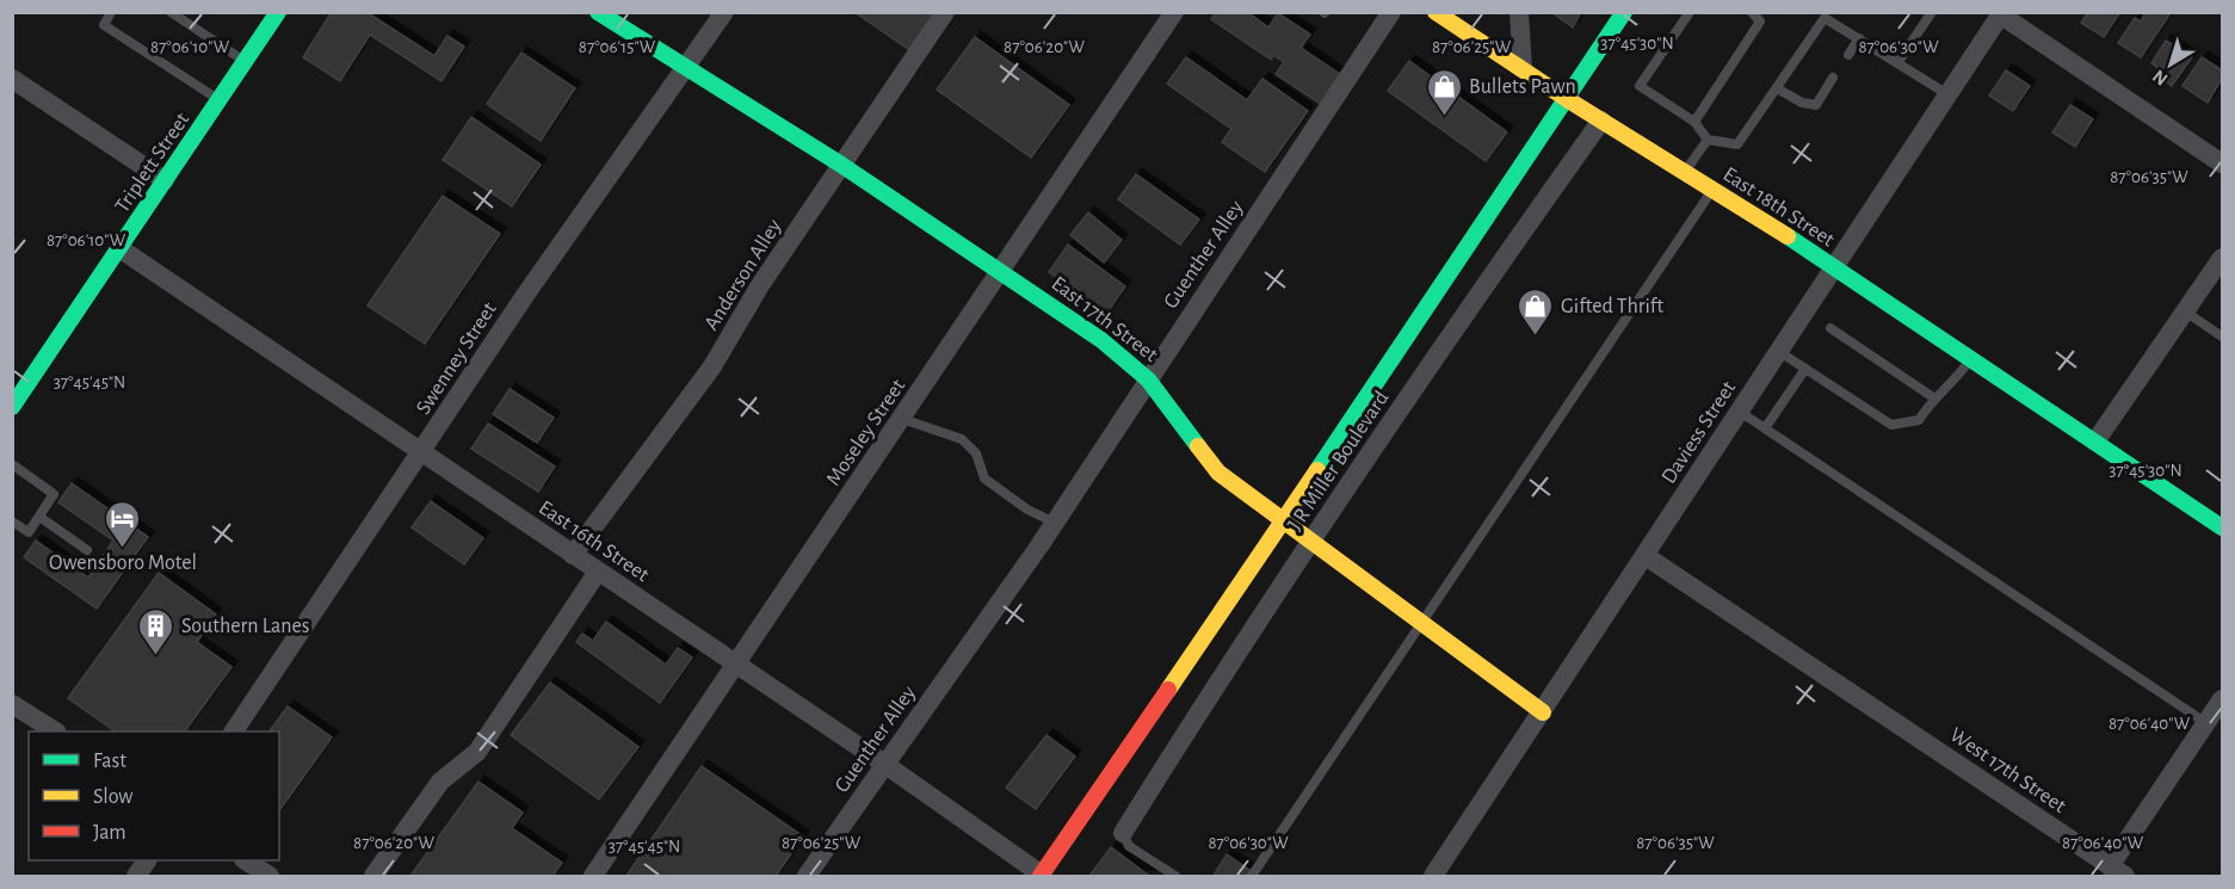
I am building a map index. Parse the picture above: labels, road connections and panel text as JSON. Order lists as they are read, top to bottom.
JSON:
{
  "streets": {
    "street": [
      "Triplett Street",
      "East 18th Street",
      "Guenther Alley",
      "Anderson Alley",
      "East 17th Street",
      "Swenney Street",
      "Moseley Street",
      "Daviess Street",
      "J R Miller Boulevard",
      "East 16th Street",
      "West 17th Street"
    ]
  },
  "crossings": [
    ["Triplett Street", "East 16th Street"],
    ["East 18th Street", "Daviess Street"],
    ["East 18th Street", "J R Miller Boulevard"],
    ["Guenther Alley", "East 17th Street"],
    ["Guenther Alley", "East 16th Street"],
    ["Anderson Alley", "East 17th Street"],
    ["Anderson Alley", "East 16th Street"],
    ["East 17th Street", "Swenney Street"],
    ["East 17th Street", "Moseley Street"],
    ["East 17th Street", "Daviess Street"],
    ["East 17th Street", "J R Miller Boulevard"],
    ["Swenney Street", "East 16th Street"],
    ["Moseley Street", "East 16th Street"],
    ["Daviess Street", "West 17th Street"]
  ],
  "places": {
    "shop": ["Bullets Pawn", "Gifted Thrift"],
    "hotel": ["Owensboro Motel"],
    "building": ["Southern Lanes"]
  },
  "legend": ["Fast", "Slow", "Jam"],
  "north": "bottom left",
  "coordinates": [
    "37°45'30\"N",
    "87°06'25\"W",
    "87°06'10\"W",
    "87°06'15\"W",
    "87°06'20\"W",
    "87°06'30\"W",
    "87°06'35\"W",
    "37°45'45\"N",
    "87°06'40\"W"
  ]
}
